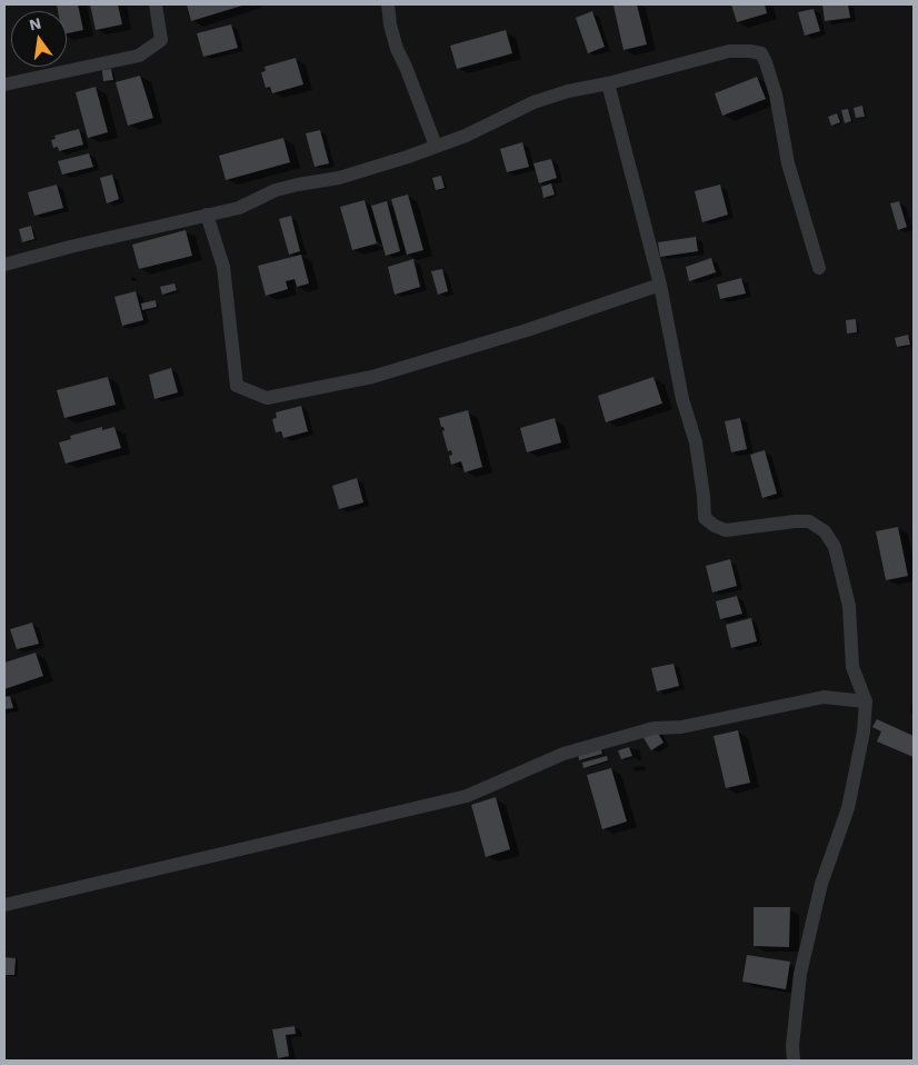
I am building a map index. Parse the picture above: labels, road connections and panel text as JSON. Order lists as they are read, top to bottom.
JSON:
{
  "north": "top"
}
